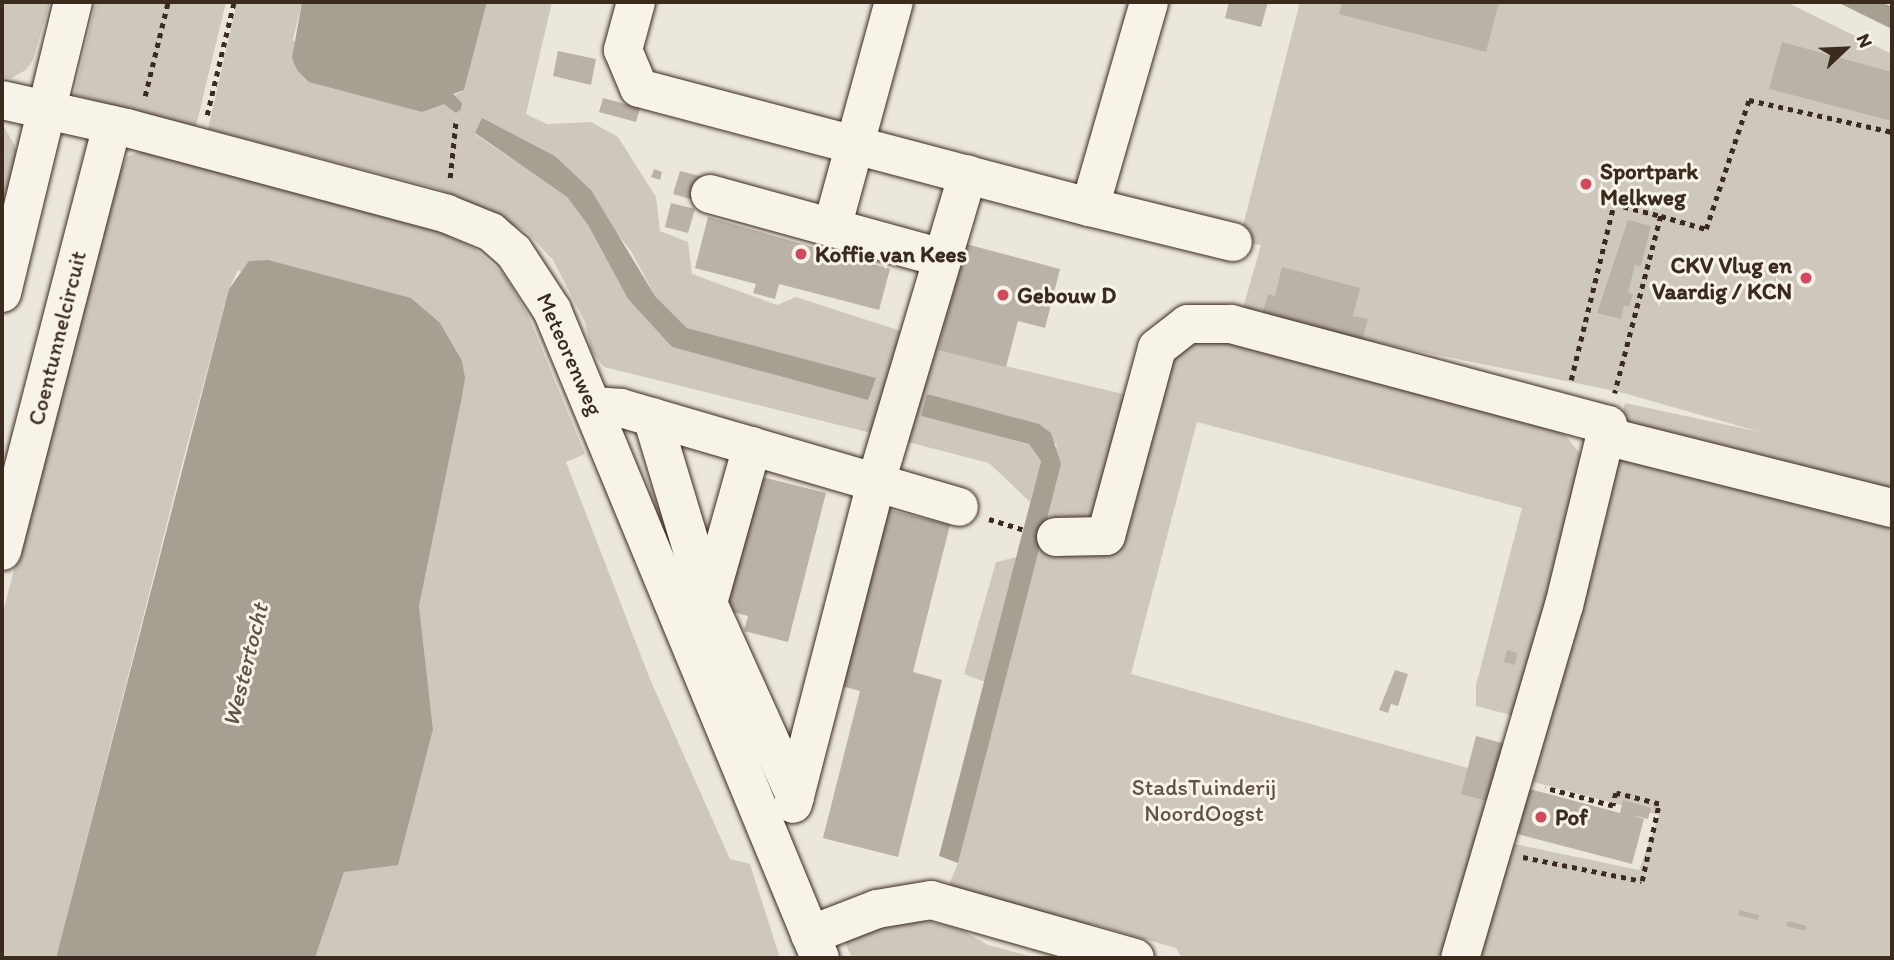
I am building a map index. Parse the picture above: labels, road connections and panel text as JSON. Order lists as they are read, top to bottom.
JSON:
{
  "streets": {
    "street": ["Coentunnelcircuit", "Meteorenweg"]
  },
  "crossings": [
    ["Coentunnelcircuit", "Meteorenweg"]
  ],
  "water": ["Westertocht"],
  "parks": ["StadsTuinderij NoordOogst"],
  "places": [
    "Sportpark Melkweg",
    "Koffie van Kees",
    "CKV Vlug en Vaardig / KCN",
    "Gebouw D",
    "Pof"
  ],
  "north": "top right"
}
